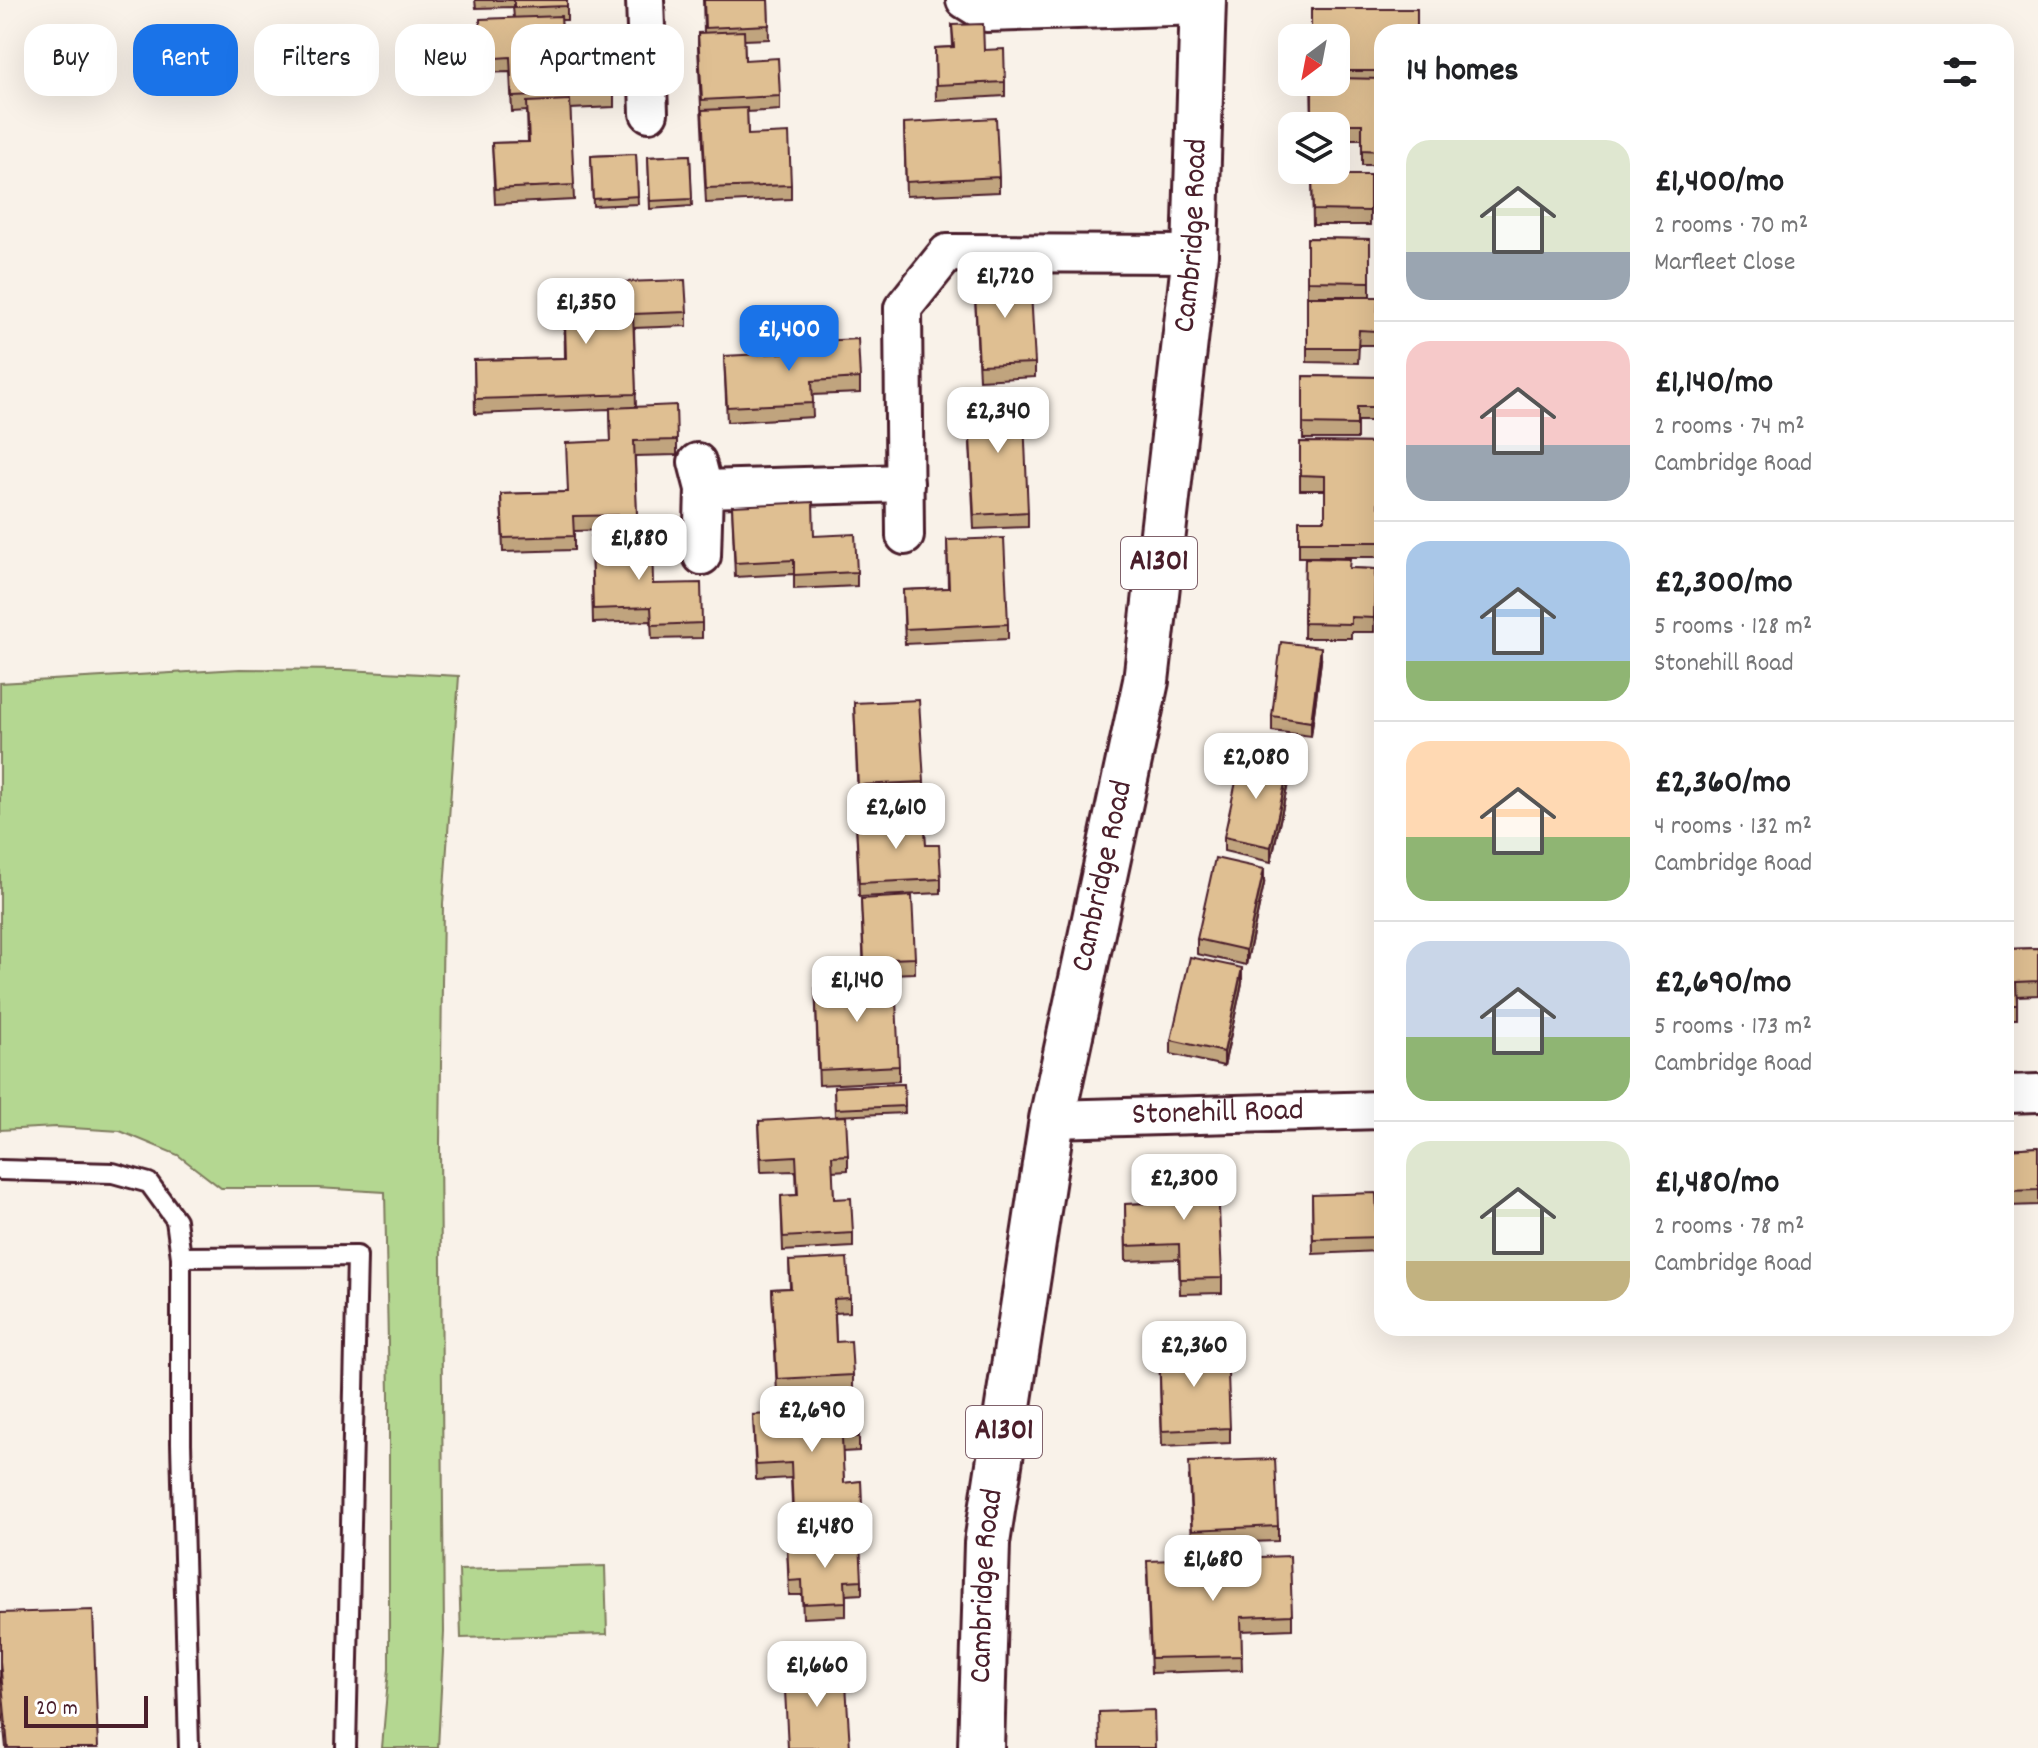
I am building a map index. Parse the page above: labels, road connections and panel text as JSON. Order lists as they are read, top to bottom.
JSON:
{
  "streets": {
    "main road": ["Cambridge Road", "A1301"],
    "street": ["Stonehill Road"]
  },
  "crossings": [
    ["Cambridge Road", "Stonehill Road"]
  ],
  "scale_bar": "20 m",
  "north": "bottom left",
  "page": {
    "chip": [
      "Buy",
      "Rent",
      "Filters",
      "New",
      "Apartment"
    ],
    "heading": "14 homes",
    "list": [
      {
        "name": "£1,400/mo",
        "note": "2 rooms · 70 m² · Marfleet Close"
      },
      {
        "name": "£1,140/mo",
        "note": "2 rooms · 74 m² · Cambridge Road"
      },
      {
        "name": "£2,300/mo",
        "note": "5 rooms · 128 m² · Stonehill Road"
      },
      {
        "name": "£2,360/mo",
        "note": "4 rooms · 132 m² · Cambridge Road"
      },
      {
        "name": "£2,690/mo",
        "note": "5 rooms · 173 m² · Cambridge Road"
      },
      {
        "name": "£1,480/mo",
        "note": "2 rooms · 78 m² · Cambridge Road"
      }
    ],
    "price": [
      "£1,720",
      "£1,350",
      "£1,400",
      "£2,340",
      "£1,880",
      "£2,080",
      "£2,610",
      "£1,140",
      "£2,300",
      "£2,360",
      "£2,690",
      "£1,480",
      "£1,680",
      "£1,660"
    ],
    "scale": "20 m"
  }
}
